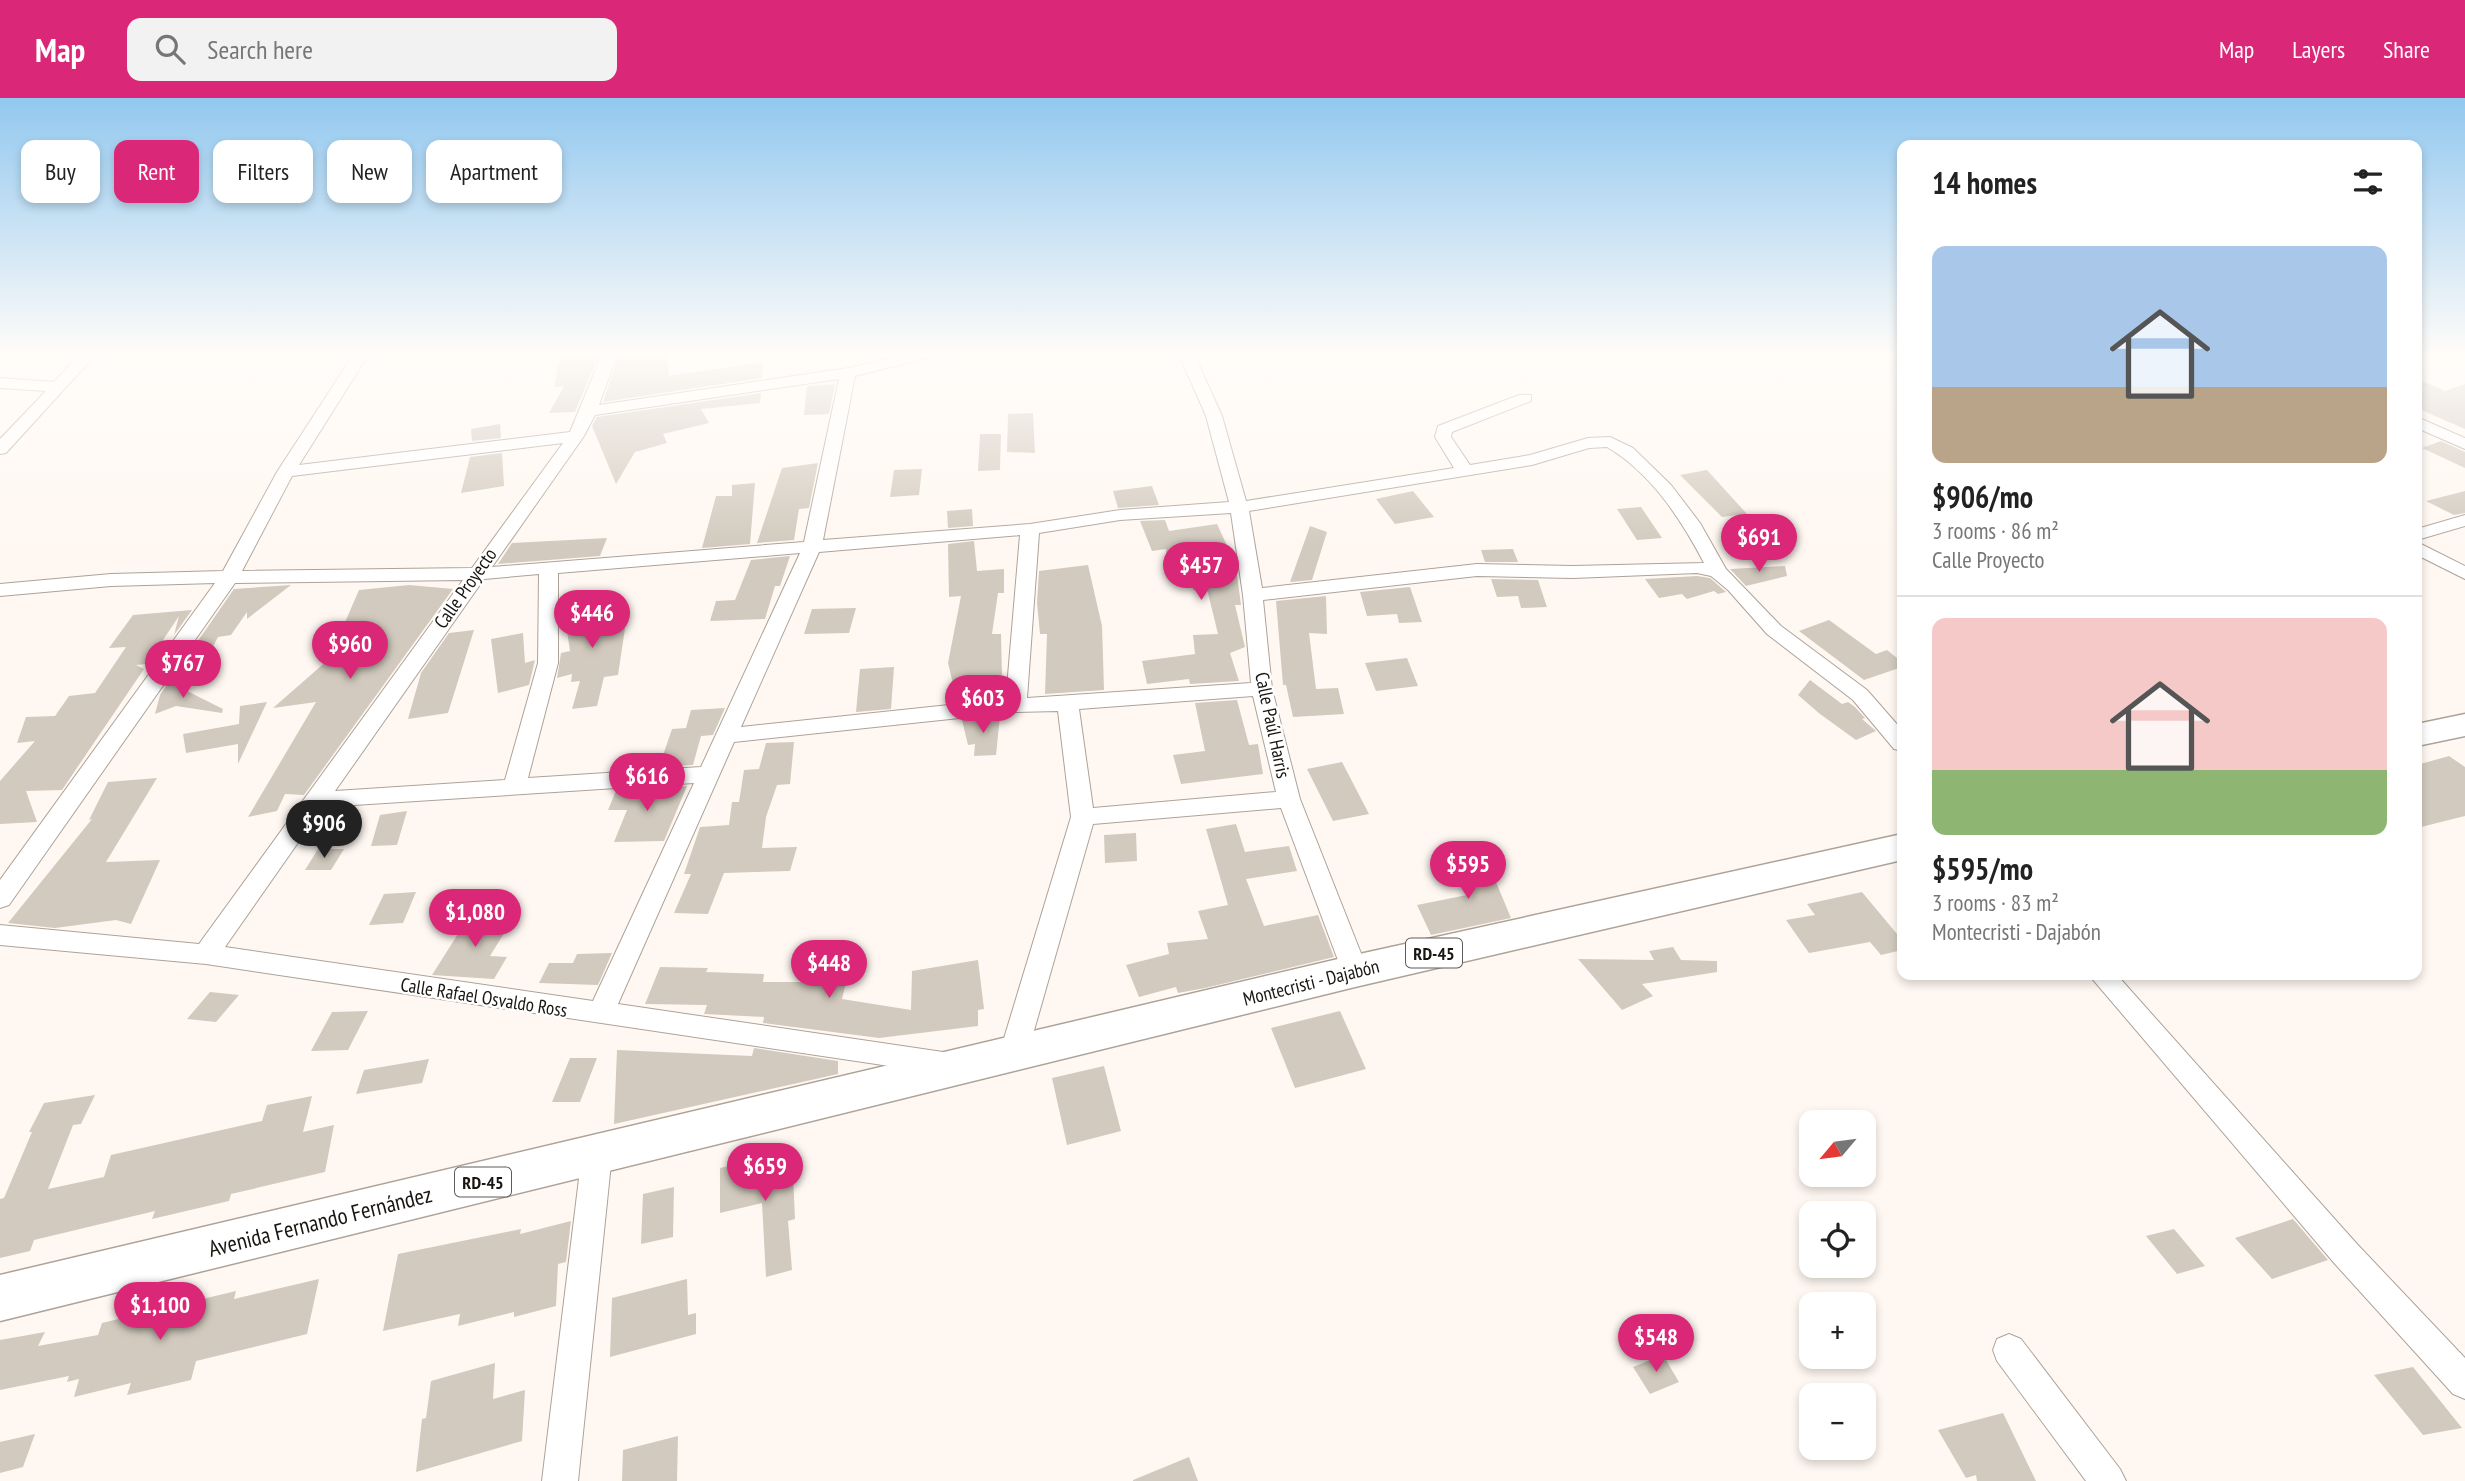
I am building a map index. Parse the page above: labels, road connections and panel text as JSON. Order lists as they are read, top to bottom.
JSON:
{
  "streets": {
    "main road": ["RD-45", "Montecristi - Dajabón", "Avenida Fernando Fernández"],
    "street": ["Calle Proyecto", "Calle Paúl Harris", "Calle Rafael Osvaldo Ross"]
  },
  "crossings": [
    ["Calle Proyecto", "Calle Rafael Osvaldo Ross"],
    ["Calle Paúl Harris", "Montecristi - Dajabón"],
    ["Montecristi - Dajabón", "Calle Rafael Osvaldo Ross"],
    ["Montecristi - Dajabón", "Avenida Fernando Fernández"],
    ["Calle Rafael Osvaldo Ross", "Avenida Fernando Fernández"]
  ],
  "north": "bottom left",
  "page": {
    "header": "Map",
    "search": "Search here",
    "nav": ["Map", "Layers", "Share"],
    "chip": [
      "Buy",
      "Rent",
      "Filters",
      "New",
      "Apartment"
    ],
    "heading": "14 homes",
    "list": [
      {
        "name": "$906/mo",
        "note": "3 rooms · 86 m² · Calle Proyecto"
      },
      {
        "name": "$595/mo",
        "note": "3 rooms · 83 m² · Montecristi - Dajabón"
      }
    ],
    "price": [
      "$691",
      "$457",
      "$446",
      "$960",
      "$767",
      "$603",
      "$616",
      "$906",
      "$595",
      "$1,080",
      "$448",
      "$659",
      "$1,100",
      "$548"
    ],
    "map_buttons": ["+", "−"]
  }
}
